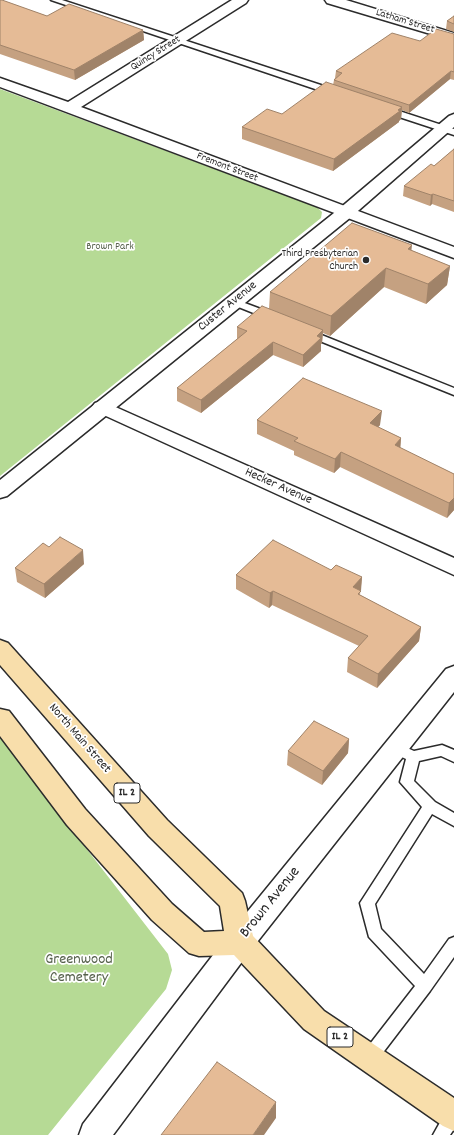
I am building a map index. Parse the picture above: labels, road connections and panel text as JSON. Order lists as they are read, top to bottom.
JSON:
{
  "streets": {
    "main road": ["North Main Street", "IL 2"],
    "street": [
      "Latham Street",
      "Quincy Street",
      "Fremont Street",
      "Custer Avenue",
      "Hecker Avenue",
      "Brown Avenue"
    ]
  },
  "crossings": [
    ["Quincy Street", "Fremont Street"],
    ["Fremont Street", "Custer Avenue"],
    ["Custer Avenue", "Hecker Avenue"],
    ["North Main Street", "IL 2"],
    ["North Main Street", "Brown Avenue"],
    ["IL 2", "Brown Avenue"]
  ],
  "parks": ["Brown Park", "Greenwood Cemetery"],
  "places": ["Third Presbyterian Church"]
}
